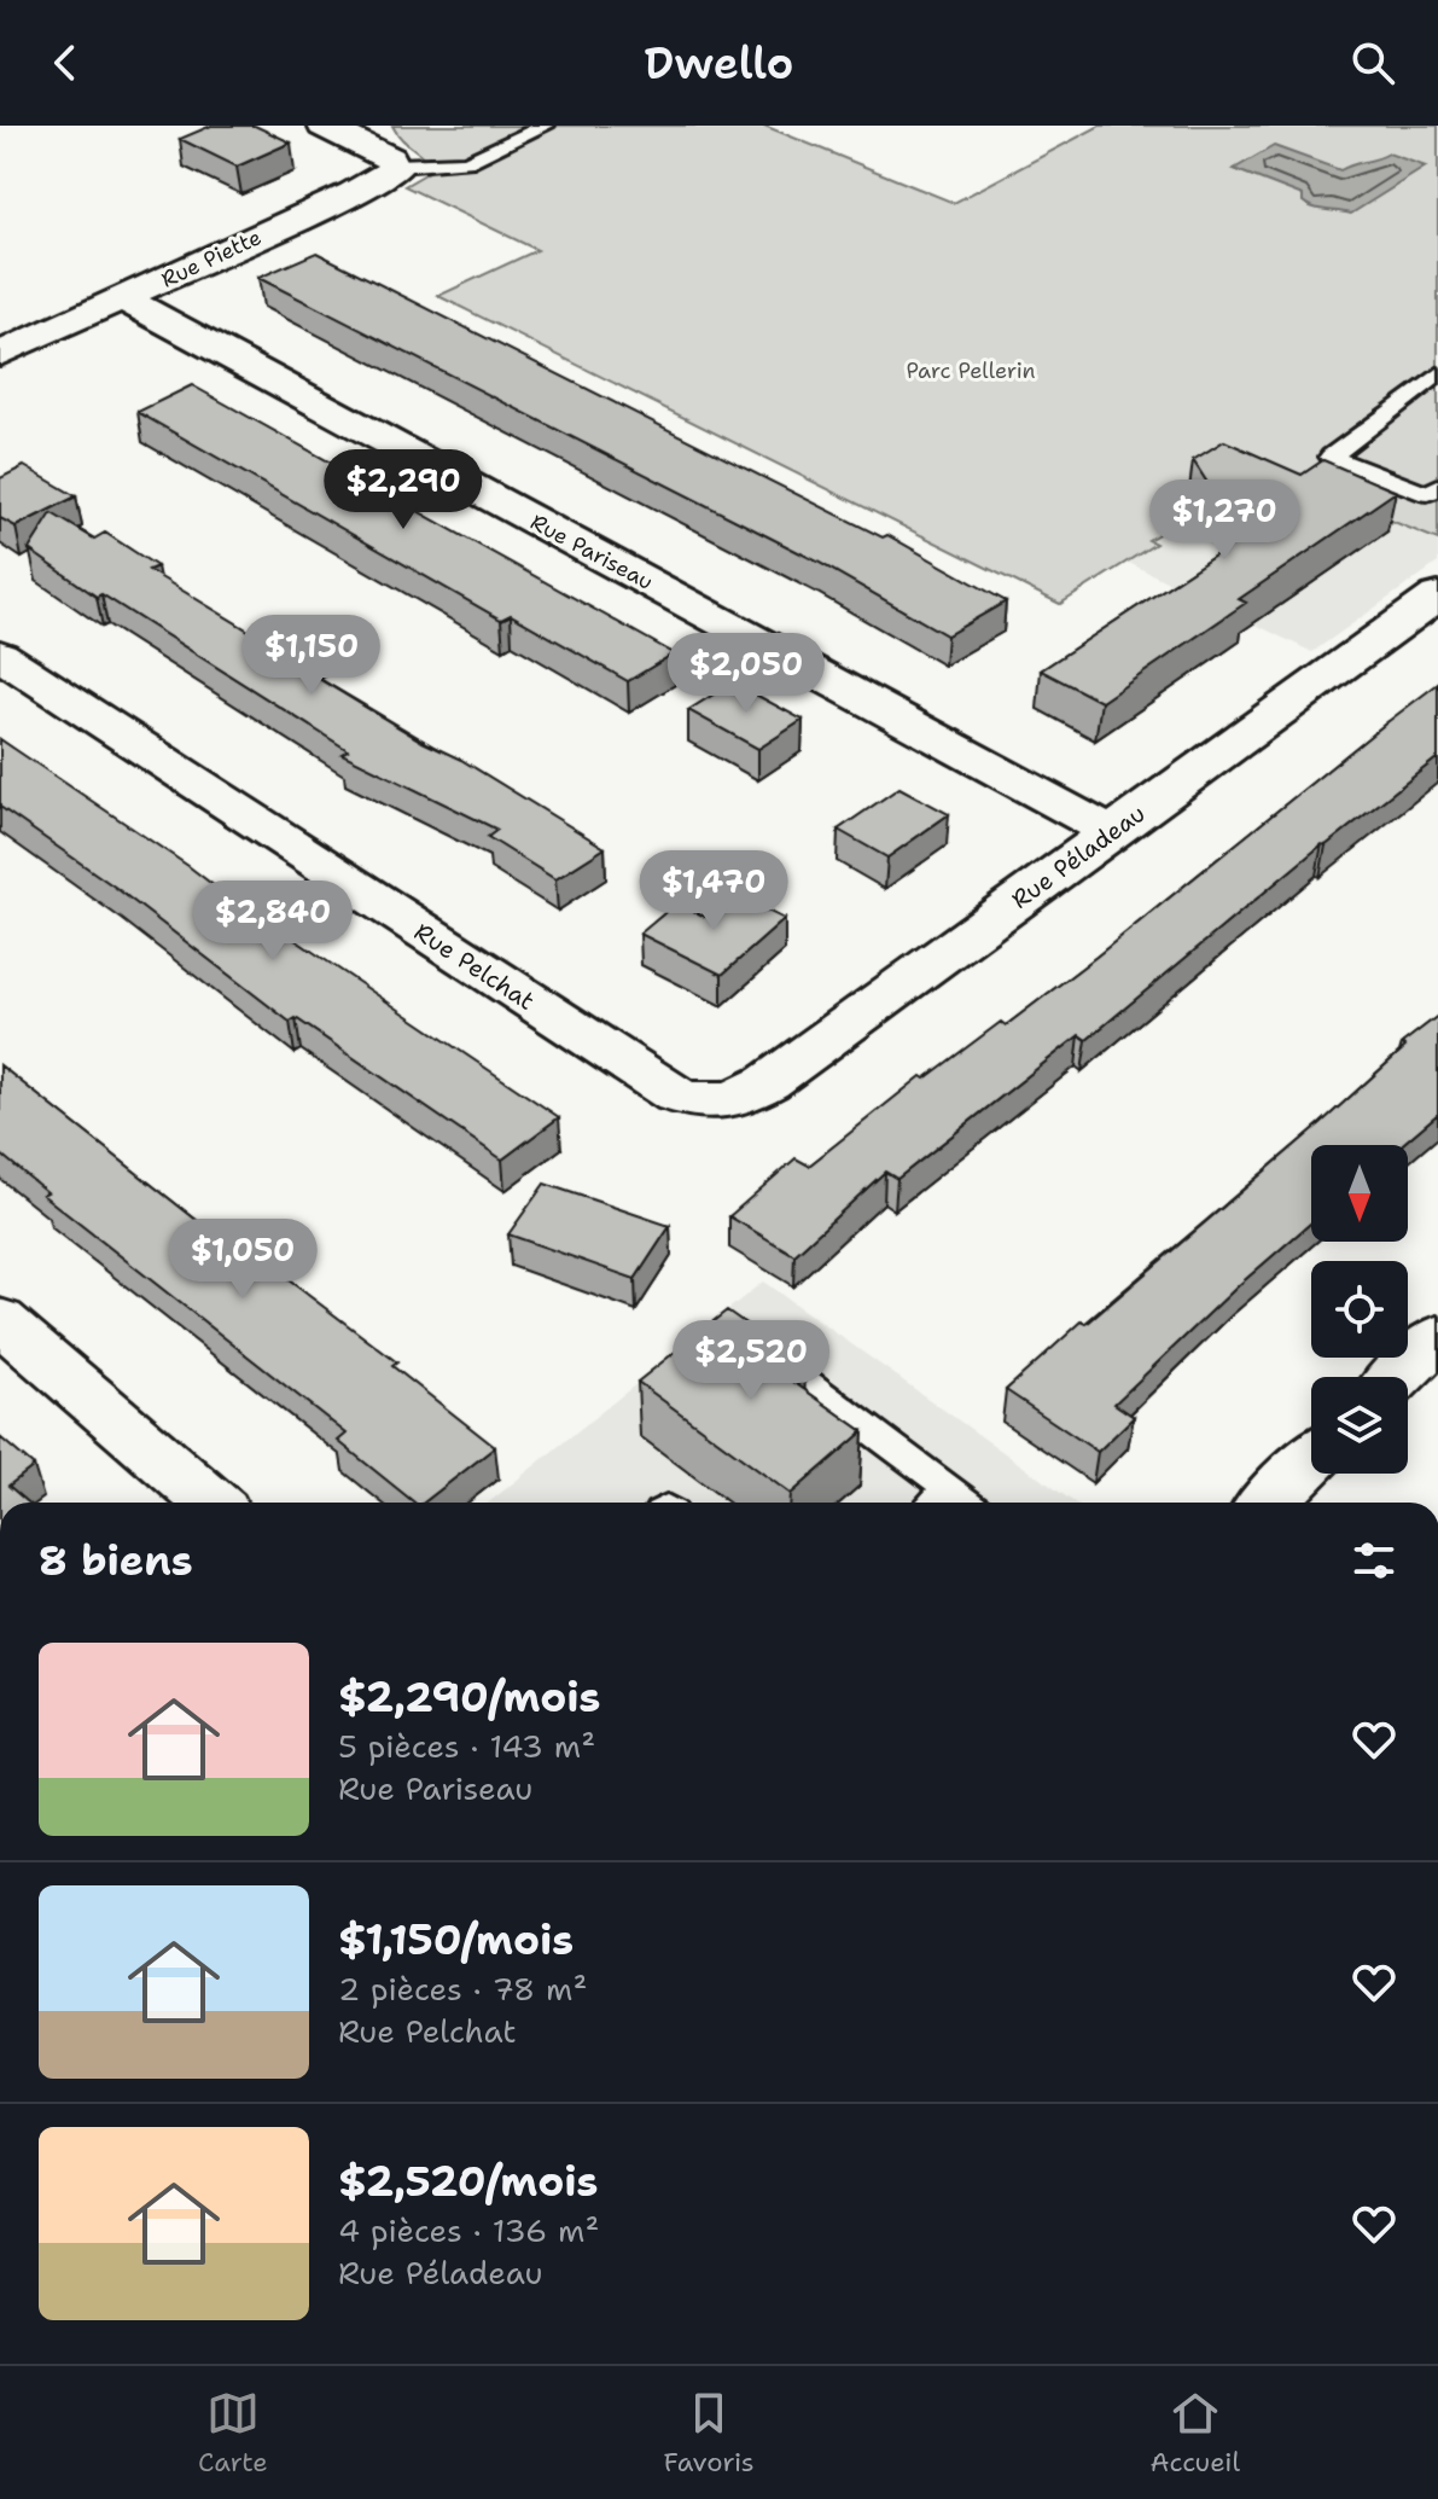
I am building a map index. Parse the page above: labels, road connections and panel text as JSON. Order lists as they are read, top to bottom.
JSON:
{
  "streets": {
    "street": [
      "Rue Piette",
      "Rue Pariseau",
      "Rue Péladeau",
      "Rue Pelchat"
    ]
  },
  "crossings": [
    ["Rue Piette", "Rue Pariseau"],
    ["Rue Pariseau", "Rue Péladeau"],
    ["Rue Péladeau", "Rue Pelchat"]
  ],
  "parks": ["Parc Pellerin"],
  "north": "bottom",
  "page": {
    "header": "Dwello",
    "price": [
      "$2,290",
      "$1,270",
      "$1,150",
      "$2,050",
      "$1,470",
      "$2,840",
      "$1,050",
      "$2,520"
    ],
    "heading": "8 biens",
    "list": [
      {
        "name": "$2,290/mois",
        "note": "5 pièces · 143 m² · Rue Pariseau"
      },
      {
        "name": "$1,150/mois",
        "note": "2 pièces · 78 m² · Rue Pelchat"
      },
      {
        "name": "$2,520/mois",
        "note": "4 pièces · 136 m² · Rue Péladeau"
      }
    ],
    "tabs": ["Carte", "Favoris", "Accueil"]
  }
}
